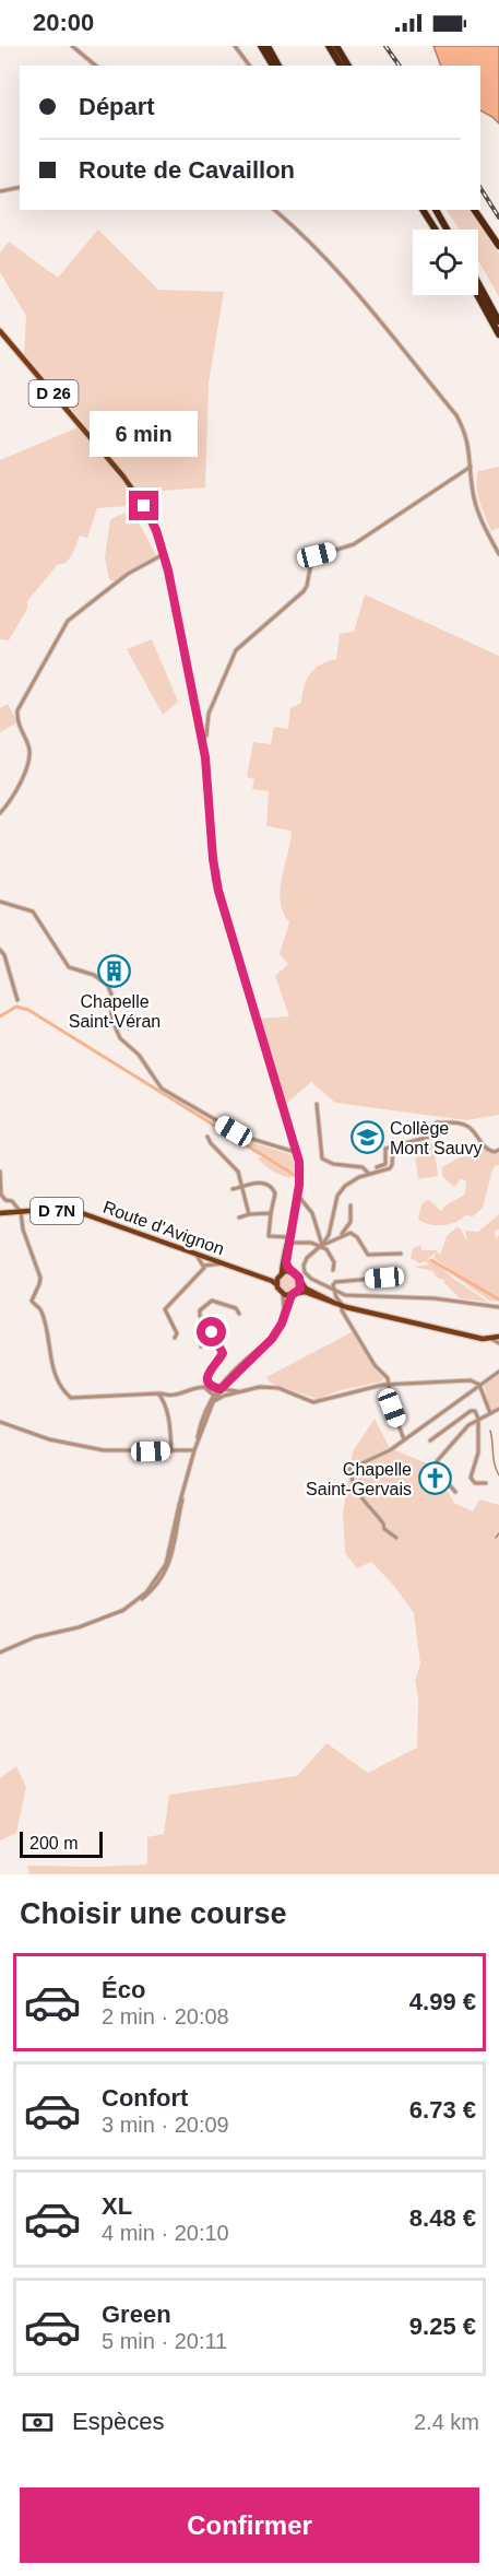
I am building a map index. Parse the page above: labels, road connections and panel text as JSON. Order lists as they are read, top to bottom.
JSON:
{
  "streets": {
    "main road": ["D 26", "D 7N", "Route d'Avignon"]
  },
  "crossings": [
    ["D 26", "Route d'Avignon"]
  ],
  "places": {
    "building": ["Chapelle Saint-Véran"],
    "school or university": ["Collège Mont Sauvy"],
    "church": ["Chapelle Saint-Gervais"]
  },
  "scale_bar": "200 m",
  "page": {
    "status": "20:00",
    "banner": ["Départ", "Route de Cavaillon"],
    "bubble": "6 min",
    "scale": "200 m",
    "heading": "Choisir une course",
    "list": [
      {
        "name": "Éco",
        "note": "2 min · 20:08",
        "value": "4.99 €"
      },
      {
        "name": "Confort",
        "note": "3 min · 20:09",
        "value": "6.73 €"
      },
      {
        "name": "XL",
        "note": "4 min · 20:10",
        "value": "8.48 €"
      },
      {
        "name": "Green",
        "note": "5 min · 20:11",
        "value": "9.25 €"
      }
    ],
    "pay": ["Espèces", "2.4 km"],
    "buttons": "Confirmer"
  }
}
